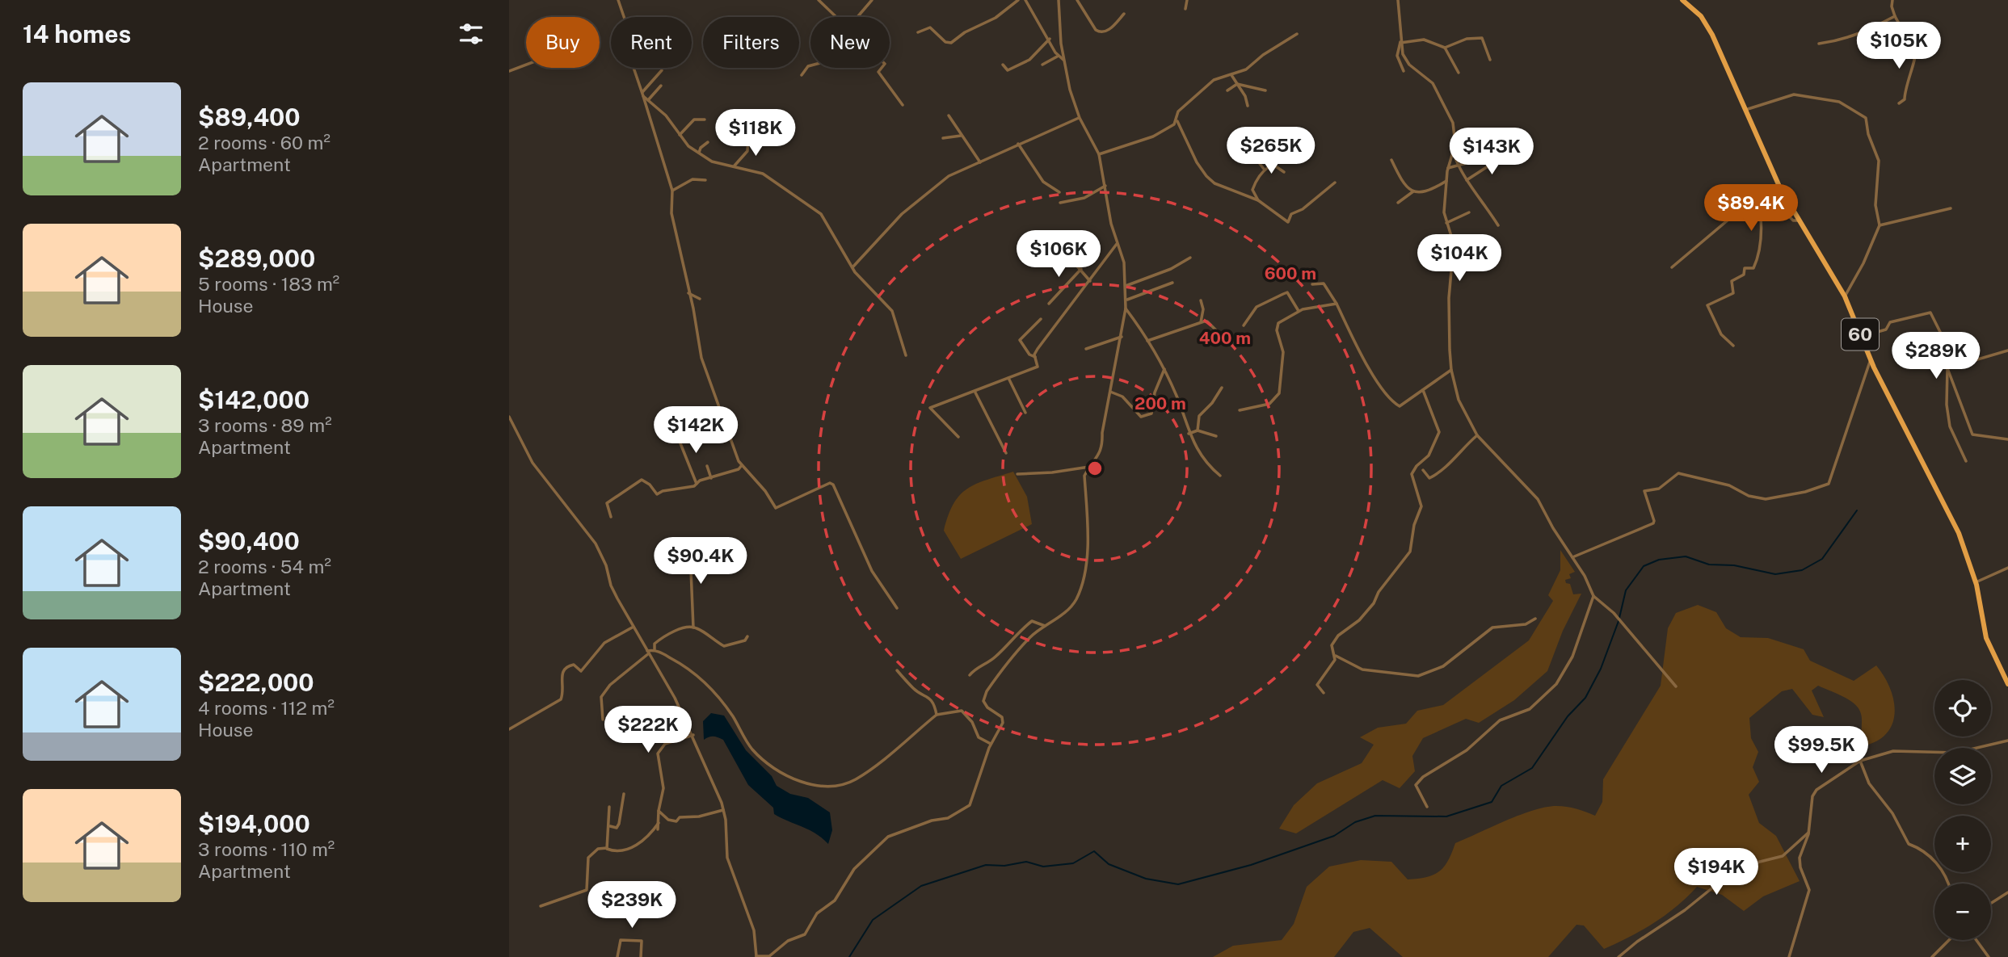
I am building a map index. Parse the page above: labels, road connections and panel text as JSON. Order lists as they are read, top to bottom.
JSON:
{
  "streets": {
    "main road": ["60"]
  },
  "page": {
    "heading": "14 homes",
    "chip": [
      "Buy",
      "Rent",
      "Filters",
      "New"
    ],
    "price": [
      "$105K",
      "$118K",
      "$265K",
      "$143K",
      "$89.4K",
      "$106K",
      "$104K",
      "$289K",
      "$142K",
      "$90.4K",
      "$222K",
      "$99.5K",
      "$194K",
      "$239K"
    ],
    "list": [
      {
        "name": "$89,400",
        "note": "2 rooms · 60 m² · Apartment"
      },
      {
        "name": "$289,000",
        "note": "5 rooms · 183 m² · House"
      },
      {
        "name": "$142,000",
        "note": "3 rooms · 89 m² · Apartment"
      },
      {
        "name": "$90,400",
        "note": "2 rooms · 54 m² · Apartment"
      },
      {
        "name": "$222,000",
        "note": "4 rooms · 112 m² · House"
      },
      {
        "name": "$194,000",
        "note": "3 rooms · 110 m² · Apartment"
      }
    ],
    "map_buttons": ["+", "−"]
  },
  "rings": ["600 m", "400 m", "200 m"]
}
